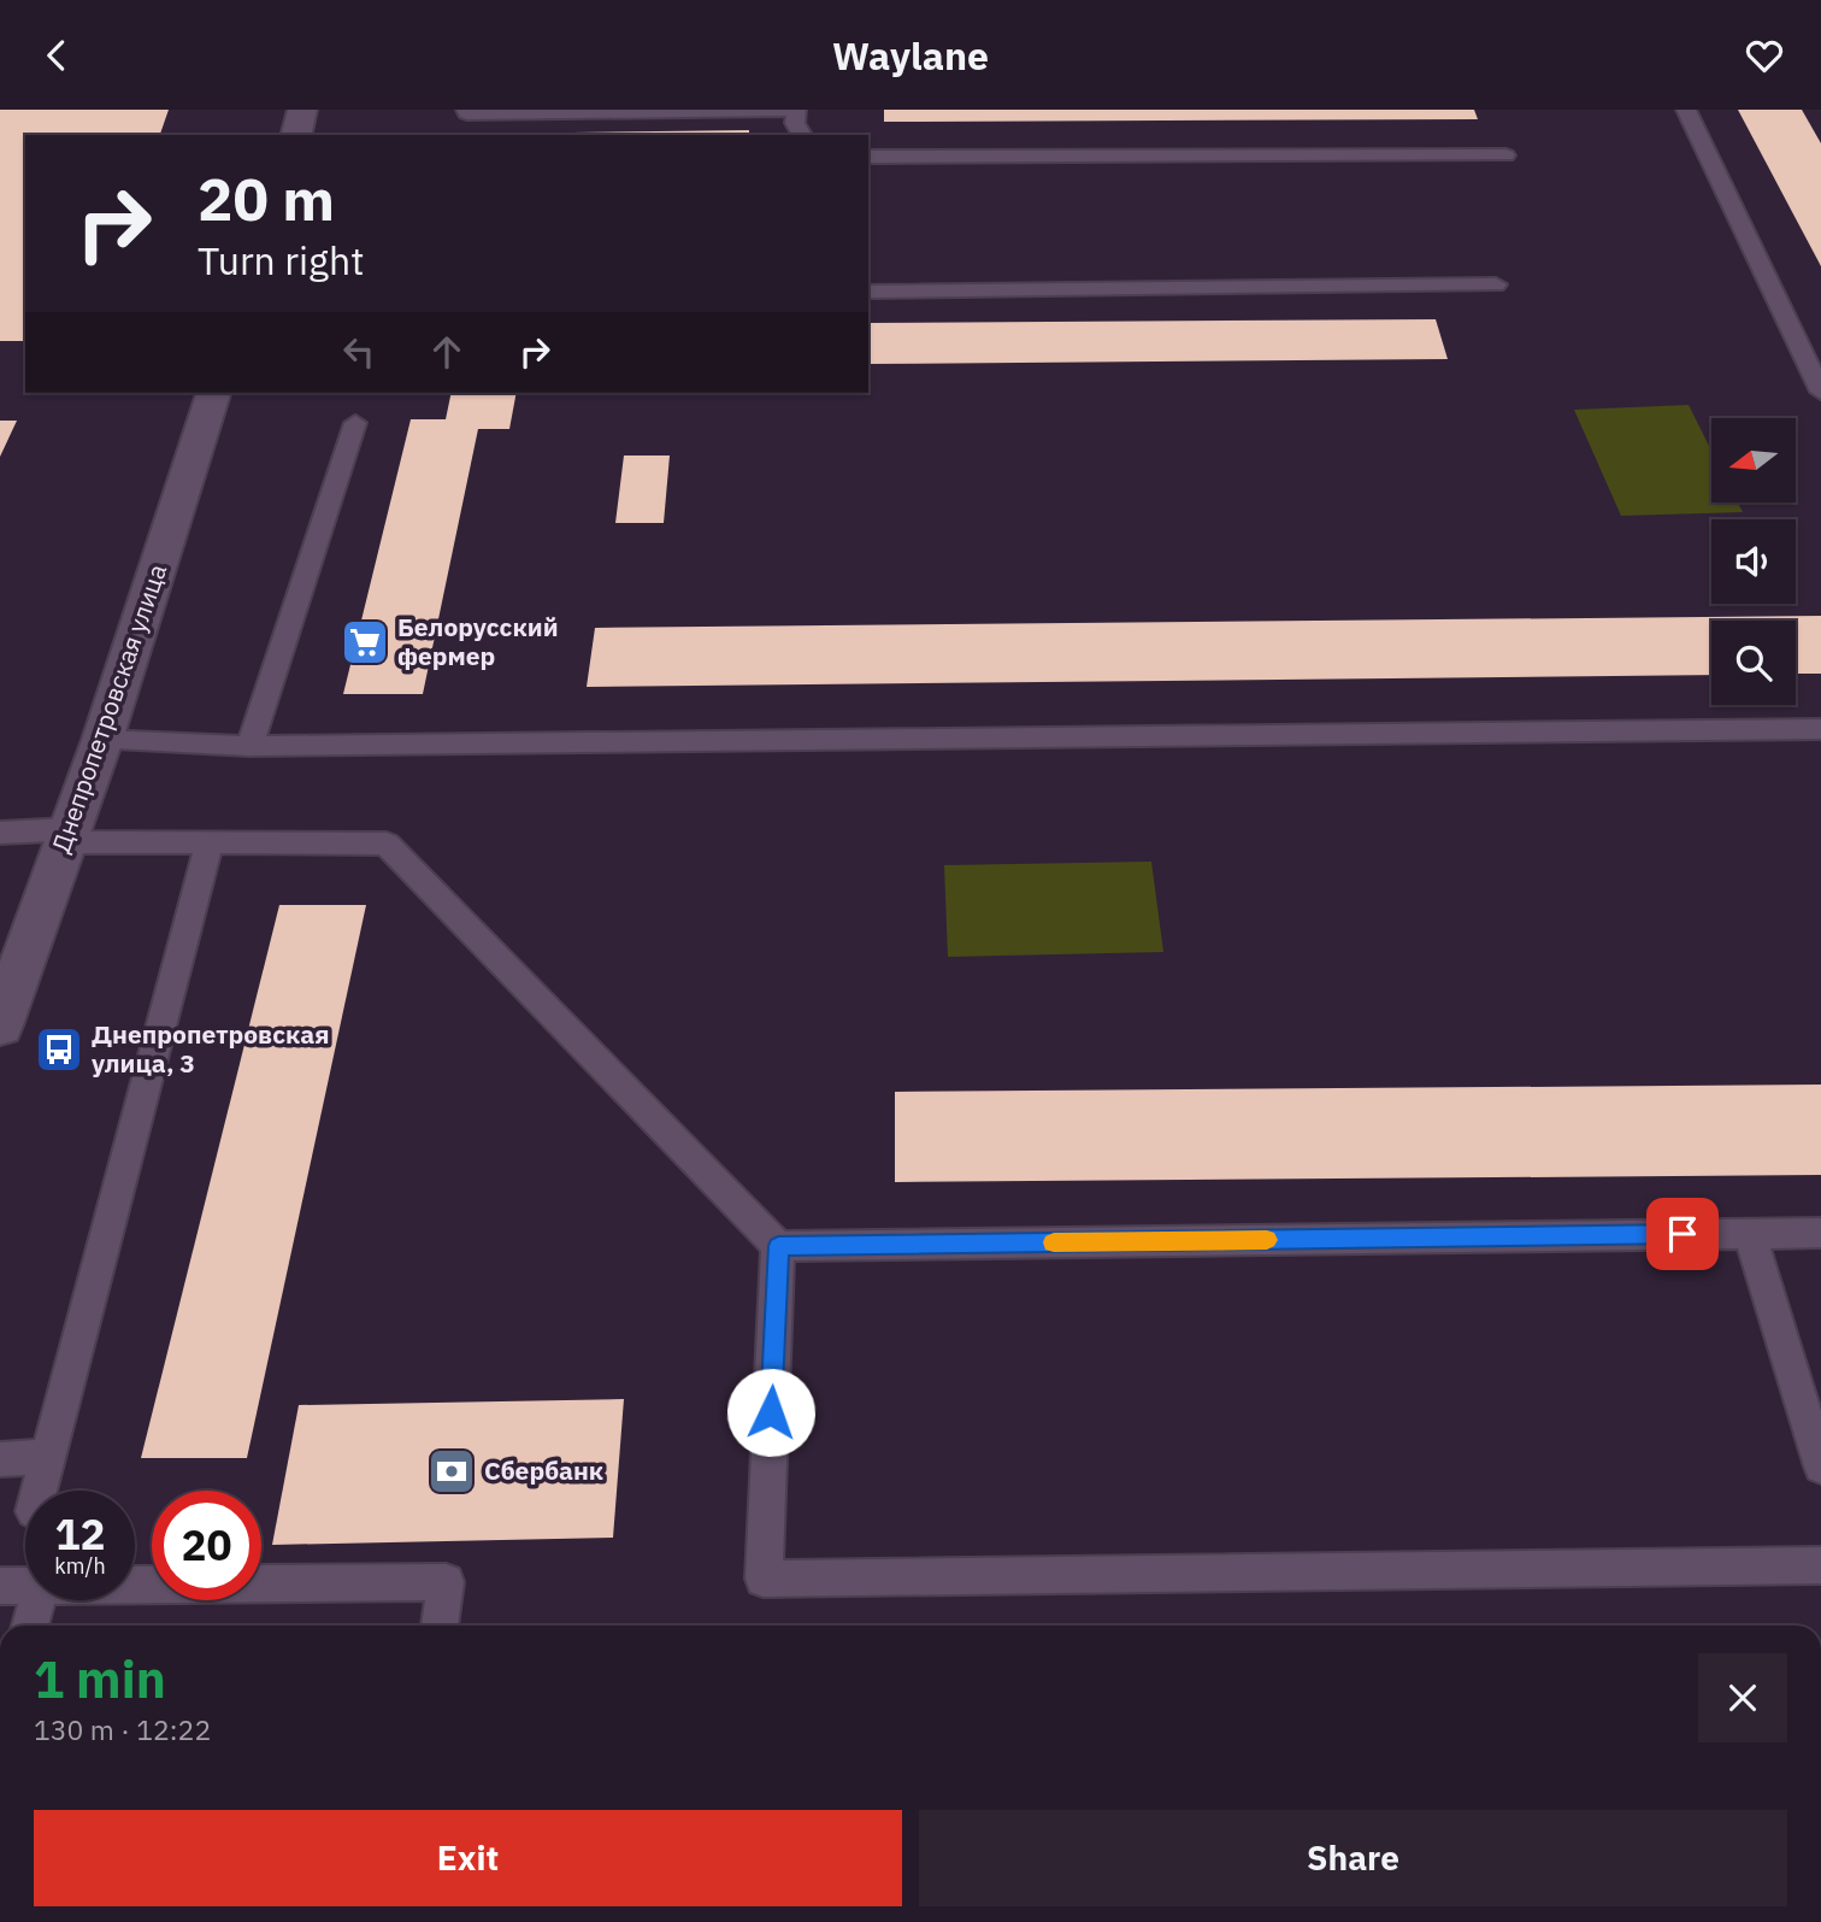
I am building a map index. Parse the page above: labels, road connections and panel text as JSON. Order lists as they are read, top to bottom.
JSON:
{
  "streets": {
    "street": ["Днепропетровская улица"]
  },
  "places": {
    "supermarket": ["Белорусский фермер"],
    "bus stop": ["Днепропетровская улица, 3"],
    "bank": ["Сбербанк"]
  },
  "north": "left",
  "page": {
    "header": "Waylane",
    "turn": ["20 m", "Turn right"],
    "speed": "12 km/h",
    "limit": "20",
    "heading": ["1 min", "130 m · 12:22"],
    "buttons": ["Exit", "Share"]
  }
}
